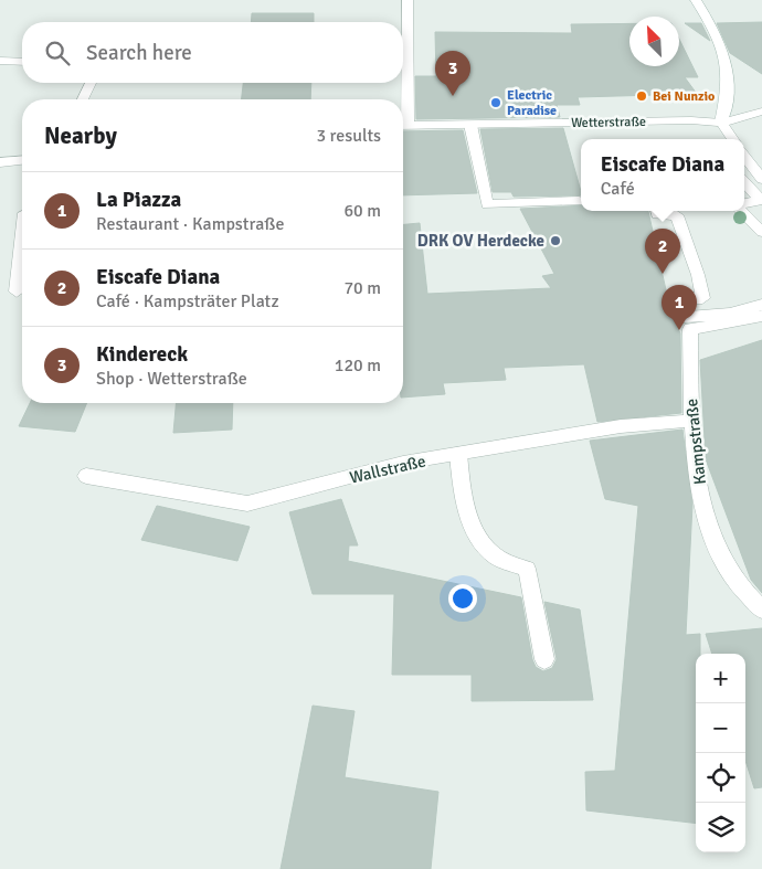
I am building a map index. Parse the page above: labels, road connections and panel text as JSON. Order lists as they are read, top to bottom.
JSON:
{
  "streets": {
    "street": ["Wetterstraße", "Kampstraße", "Wallstraße"]
  },
  "crossings": [
    ["Kampstraße", "Wallstraße"]
  ],
  "places": ["Bei Nunzio", "Electric Paradise", "DRK OV Herdecke"],
  "north": "top left",
  "page": {
    "search": "Search here",
    "pins": ["3", "2", "1"],
    "heading": ["Nearby", "3 results"],
    "popup": ["Eiscafe Diana", "Café"],
    "list": [
      {
        "mark": "1",
        "name": "La Piazza",
        "note": "Restaurant · Kampstraße",
        "value": "60 m"
      },
      {
        "mark": "2",
        "name": "Eiscafe Diana",
        "note": "Café · Kampsträter Platz",
        "value": "70 m"
      },
      {
        "mark": "3",
        "name": "Kindereck",
        "note": "Shop · Wetterstraße",
        "value": "120 m"
      }
    ],
    "map_buttons": ["+", "−"]
  }
}
